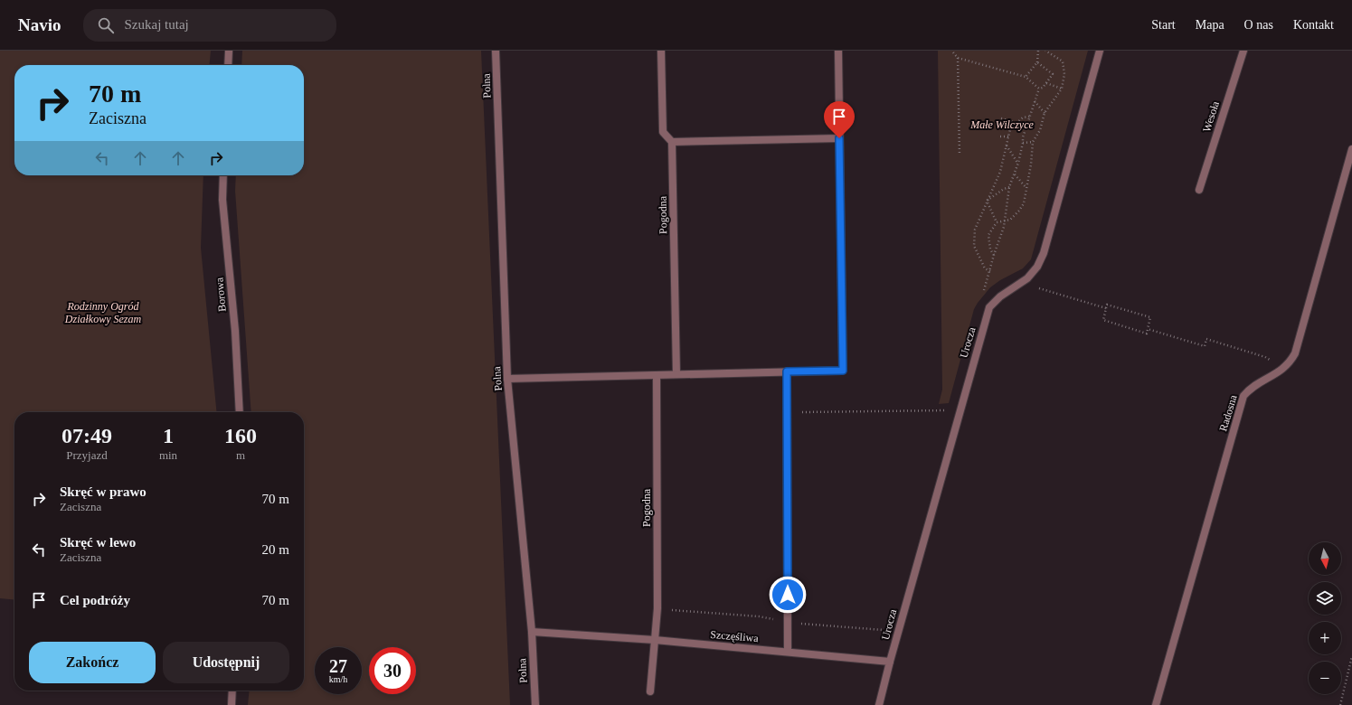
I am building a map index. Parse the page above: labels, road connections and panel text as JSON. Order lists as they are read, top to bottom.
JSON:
{
  "streets": {
    "street": [
      "Polna",
      "Wesoła",
      "Pogodna",
      "Borowa",
      "Urocza",
      "Radosna",
      "Szczęśliwa"
    ]
  },
  "crossings": [
    ["Polna", "Szczęśliwa"],
    ["Pogodna", "Szczęśliwa"],
    ["Urocza", "Szczęśliwa"]
  ],
  "parks": ["Małe Wilczyce", "Rodzinny Ogród Działkowy Sezam"],
  "north": "bottom",
  "page": {
    "header": "Navio",
    "search": "Szukaj tutaj",
    "nav": [
      "Start",
      "Mapa",
      "O nas",
      "Kontakt"
    ],
    "turn": ["70 m", "Zaciszna"],
    "eta": [
      "07:49",
      "Przyjazd",
      "1",
      "min",
      "160",
      "m"
    ],
    "list": [
      {
        "name": "Skręć w prawo",
        "note": "Zaciszna",
        "value": "70 m"
      },
      {
        "name": "Skręć w lewo",
        "note": "Zaciszna",
        "value": "20 m"
      },
      {
        "name": "Cel podróży",
        "value": "70 m"
      }
    ],
    "map_buttons": ["+", "−"],
    "buttons": ["Zakończ", "Udostępnij"],
    "speed": "27 km/h",
    "limit": "30"
  }
}
